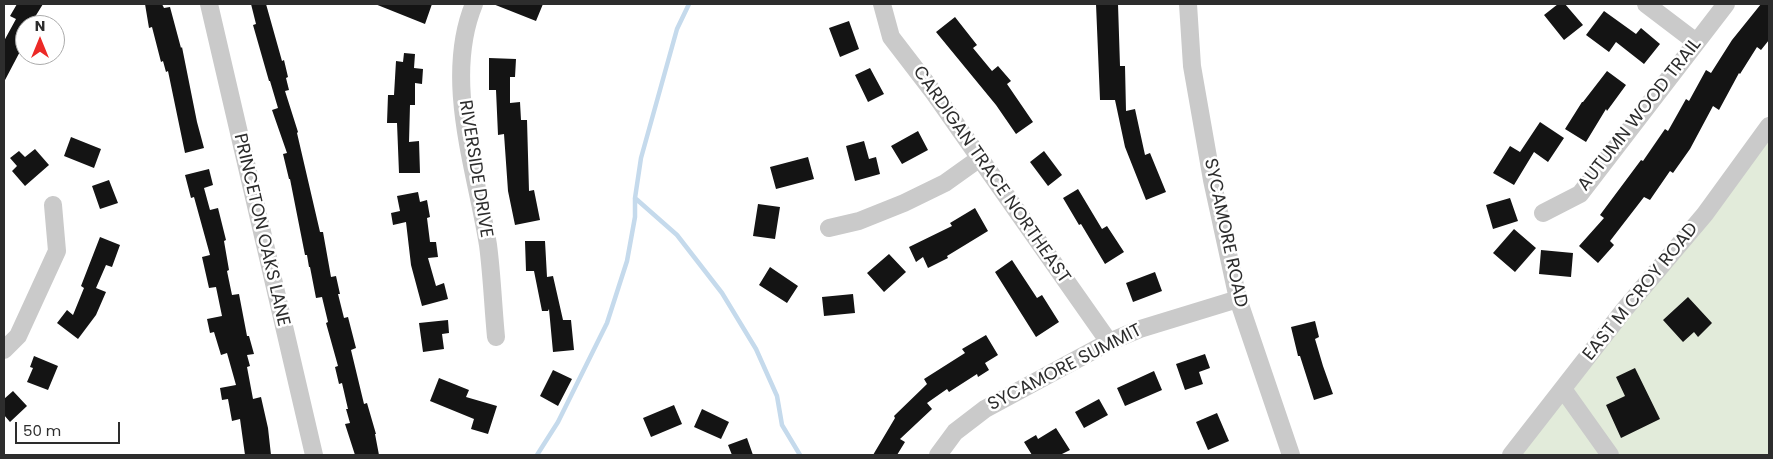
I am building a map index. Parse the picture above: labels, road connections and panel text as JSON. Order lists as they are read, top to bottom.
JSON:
{
  "streets": {
    "street": [
      "AUTUMN WOOD TRAIL",
      "RIVERSIDE DRIVE",
      "CARDIGAN TRACE NORTHEAST",
      "PRINCETON OAKS LANE",
      "SYCAMORE ROAD",
      "EAST M CROY ROAD",
      "SYCAMORE SUMMIT"
    ]
  },
  "crossings": [
    ["CARDIGAN TRACE NORTHEAST", "SYCAMORE SUMMIT"],
    ["SYCAMORE ROAD", "SYCAMORE SUMMIT"]
  ],
  "scale_bar": "50 m",
  "north": "top"
}
